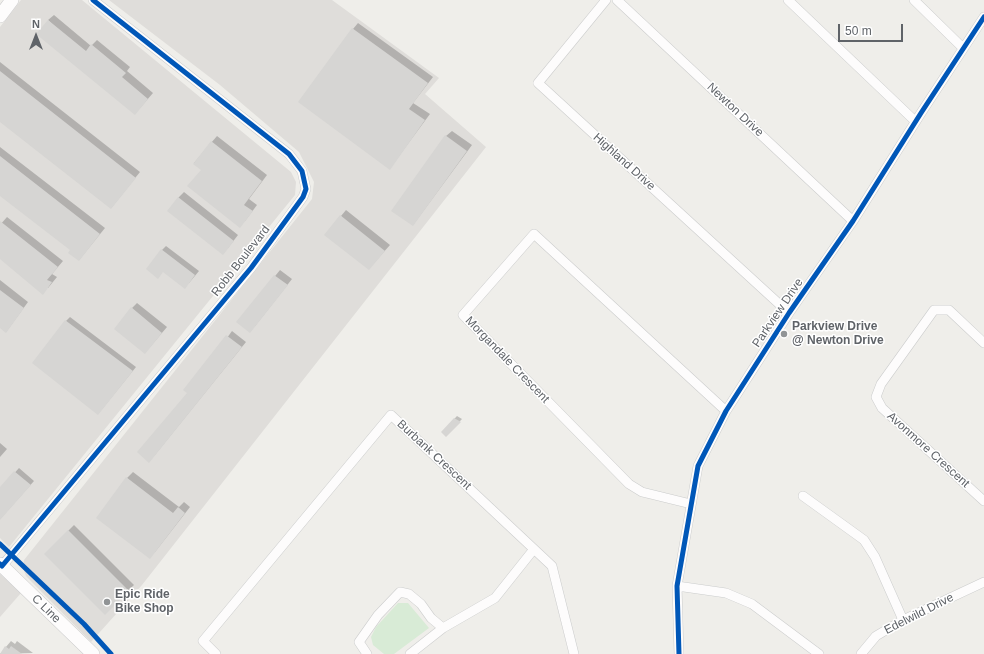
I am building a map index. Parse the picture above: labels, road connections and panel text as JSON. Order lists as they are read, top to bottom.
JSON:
{
  "streets": {
    "street": [
      "Newton Drive",
      "Highland Drive",
      "Robb Boulevard",
      "Parkview Drive",
      "Morgandale Crescent",
      "Avonmore Crescent",
      "Burbank Crescent",
      "C Line",
      "Edelwild Drive"
    ]
  },
  "crossings": [
    ["Newton Drive", "Parkview Drive"],
    ["Highland Drive", "Parkview Drive"],
    ["Robb Boulevard", "C Line"],
    ["Parkview Drive", "Morgandale Crescent"]
  ],
  "places": ["Parkview Drive @ Newton Drive", "Epic Ride Bike Shop"],
  "scale_bar": "50 m",
  "north": "top"
}
